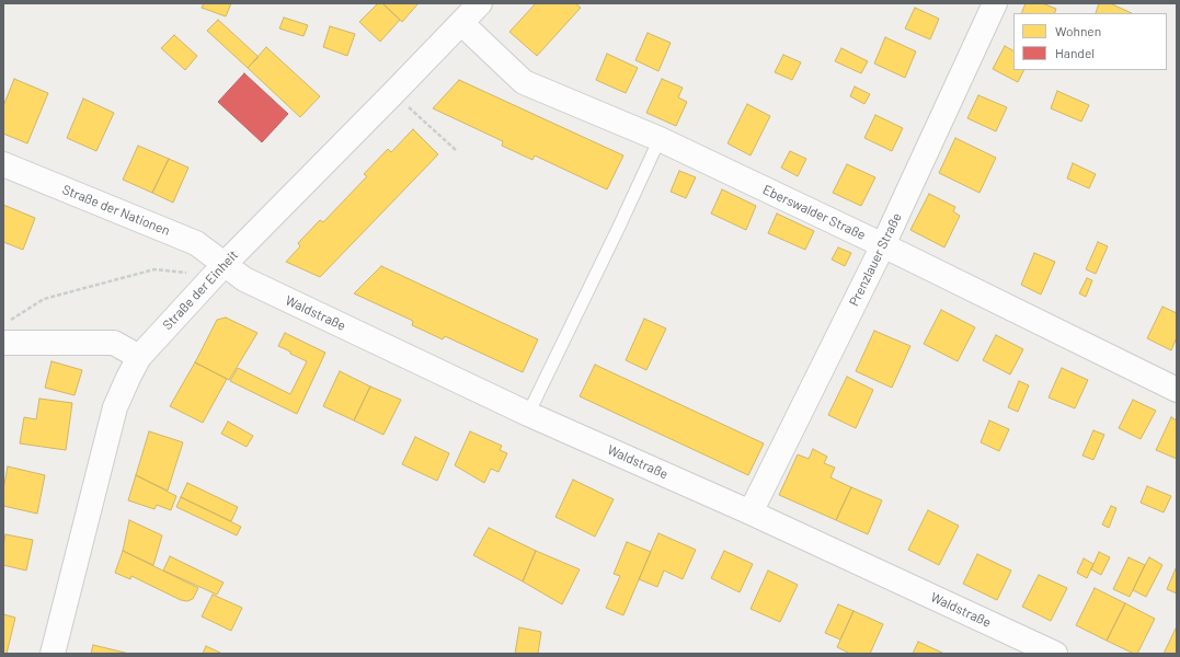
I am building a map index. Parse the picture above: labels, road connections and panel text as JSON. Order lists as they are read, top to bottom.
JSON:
{
  "streets": {
    "street": [
      "Straße der Nationen",
      "Eberswalder Straße",
      "Prenzlauer Straße",
      "Straße der Einheit",
      "Waldstraße"
    ]
  },
  "crossings": [
    ["Straße der Nationen", "Straße der Einheit"],
    ["Straße der Nationen", "Waldstraße"],
    ["Eberswalder Straße", "Prenzlauer Straße"],
    ["Eberswalder Straße", "Straße der Einheit"],
    ["Prenzlauer Straße", "Waldstraße"],
    ["Straße der Einheit", "Waldstraße"]
  ],
  "legend": ["Wohnen", "Handel"]
}
